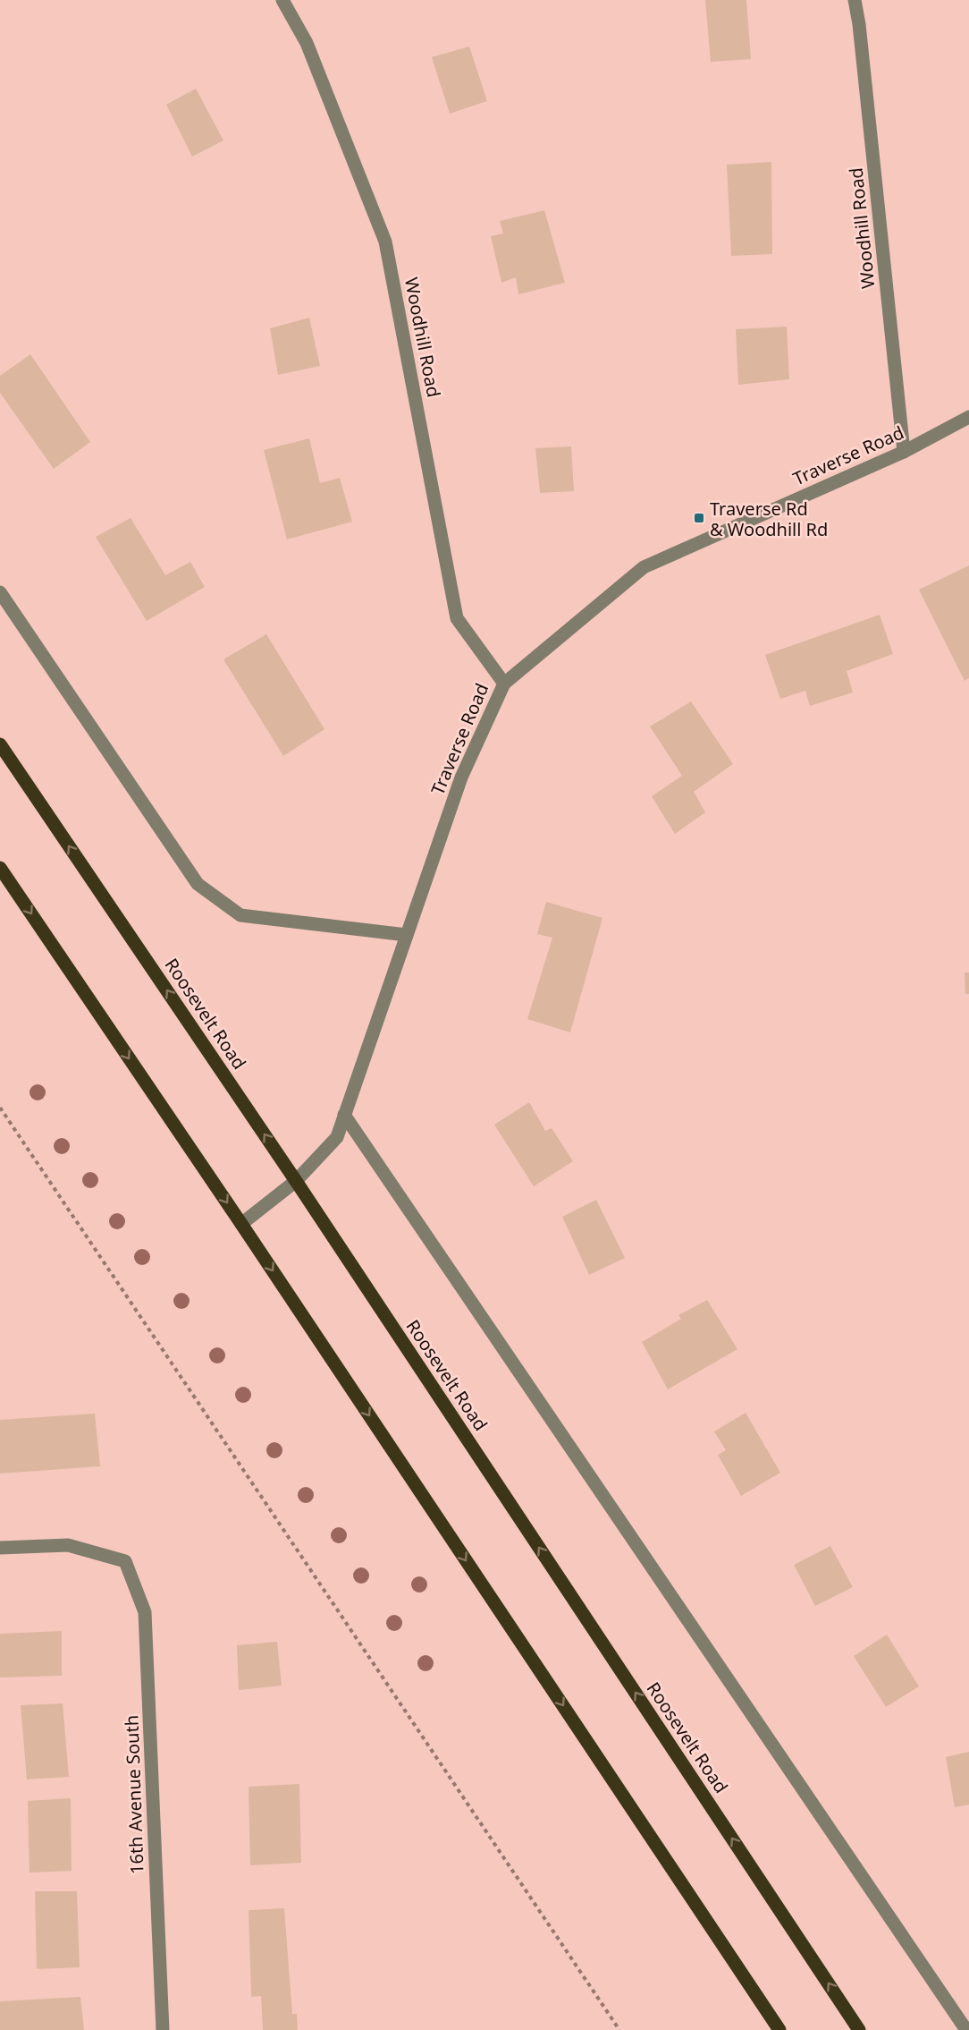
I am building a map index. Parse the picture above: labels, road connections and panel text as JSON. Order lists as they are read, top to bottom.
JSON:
{
  "streets": {
    "main road": ["Roosevelt Road"],
    "street": ["Woodhill Road", "Traverse Road", "16th Avenue South"]
  },
  "crossings": [
    ["Woodhill Road", "Traverse Road"],
    ["Traverse Road", "Roosevelt Road"]
  ],
  "places": {
    "transit": ["Traverse Rd & Woodhill Rd"]
  }
}
